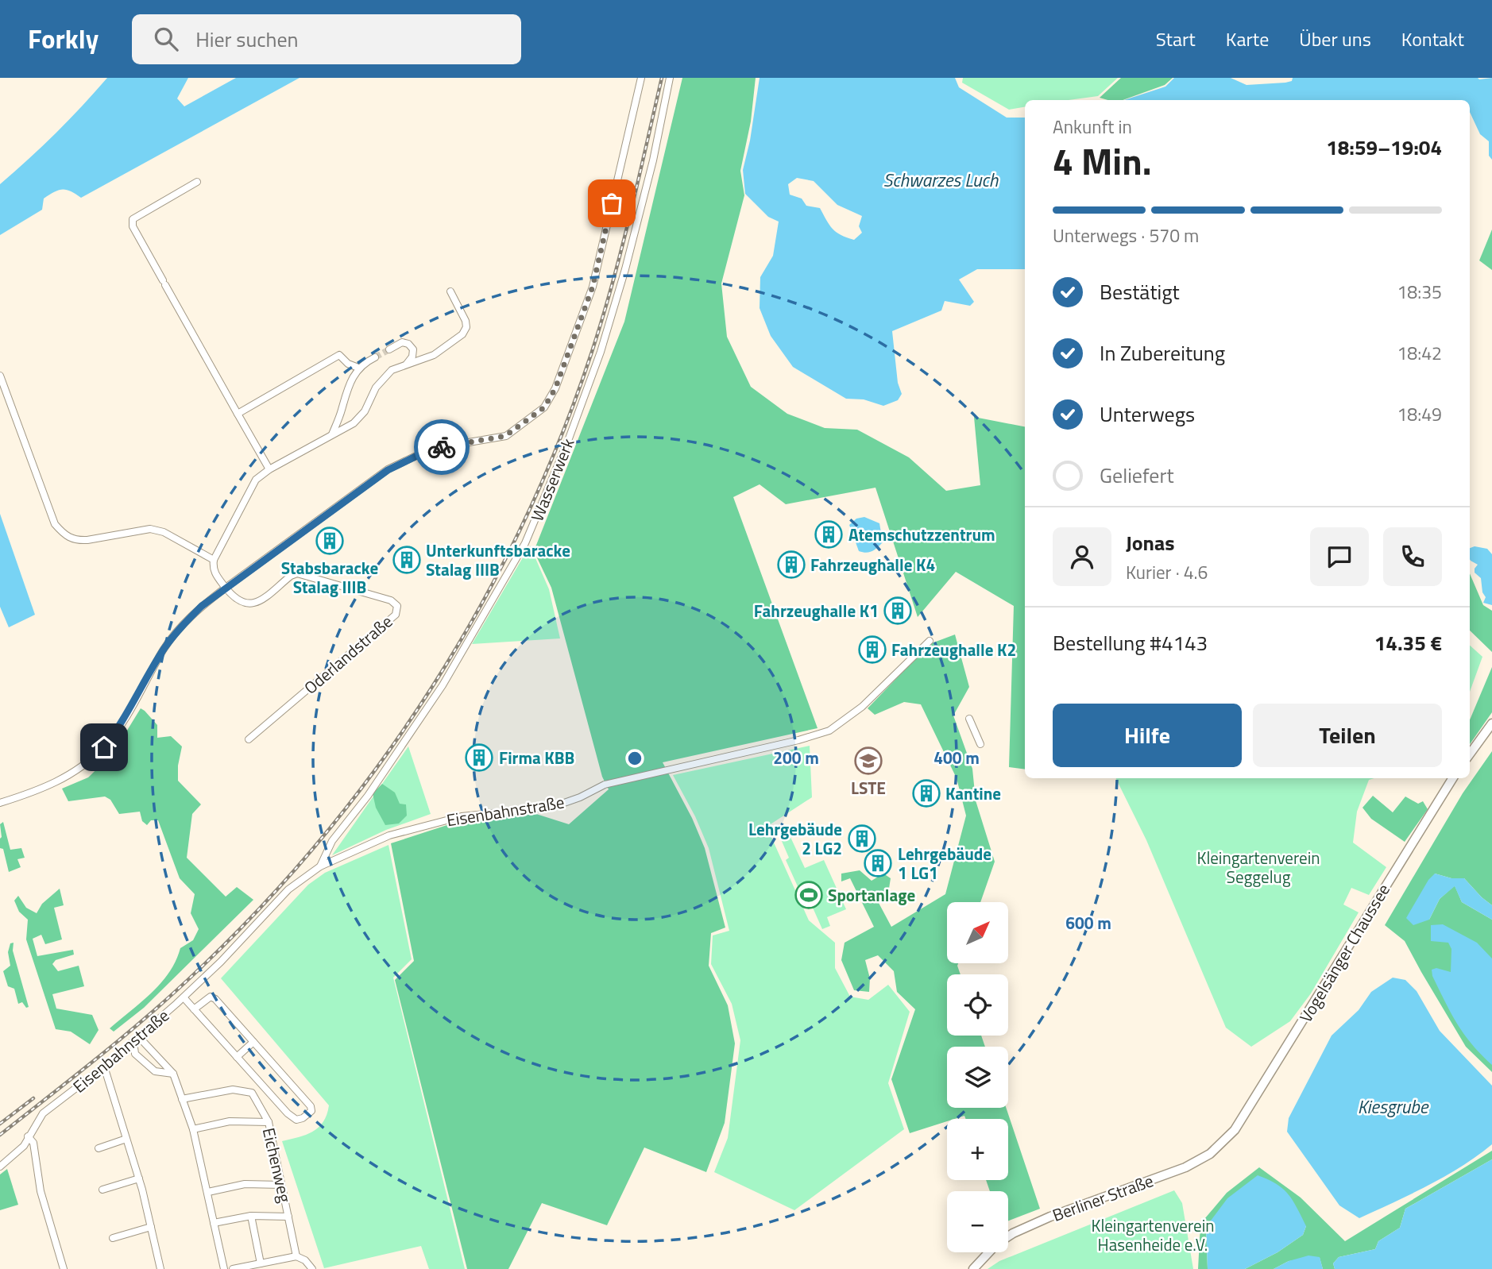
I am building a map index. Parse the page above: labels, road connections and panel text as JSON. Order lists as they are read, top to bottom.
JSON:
{
  "streets": {
    "main road": ["Vogelsänger Chaussee", "Berliner Straße"],
    "street": [
      "Wasserwerk",
      "Oderlandstraße",
      "Eisenbahnstraße",
      "Eichenweg"
    ]
  },
  "crossings": [
    ["Wasserwerk", "Eisenbahnstraße"],
    ["Vogelsänger Chaussee", "Berliner Straße"]
  ],
  "water": ["Schwarzes Luch", "Kiesgrube"],
  "parks": ["Kleingartenverein Seggelug", "Kleingartenverein Hasenheide e.V."],
  "places": {
    "building": [
      "Atemschutzzentrum",
      "Stabsbaracke Stalag IIIB",
      "Unterkunftsbaracke Stalag IIIB",
      "Fahrzeughalle K4",
      "Fahrzeughalle K1",
      "Fahrzeughalle K2",
      "Firma KBB",
      "Kantine",
      "Lehrgebäude 2 LG2",
      "Lehrgebäude 1 LG1"
    ],
    "school or university": ["LSTE"],
    "sports": ["Sportanlage"]
  },
  "north": "top right",
  "page": {
    "header": "Forkly",
    "search": "Hier suchen",
    "nav": [
      "Start",
      "Karte",
      "Über uns",
      "Kontakt"
    ],
    "heading": ["4 Min.", "Ankunft in", "18:59–19:04"],
    "panel": [
      "Jonas",
      "Kurier · 4.6",
      "Bestellung #4143",
      "14.35 €"
    ],
    "bar": "Unterwegs · 570 m",
    "list": [
      ["Bestätigt", "18:35"],
      ["In Zubereitung", "18:42"],
      ["Unterwegs", "18:49"],
      "Geliefert"
    ],
    "buttons": ["Hilfe", "Teilen"],
    "map_buttons": ["+", "−"]
  },
  "rings": ["200 m", "400 m", "600 m"]
}
